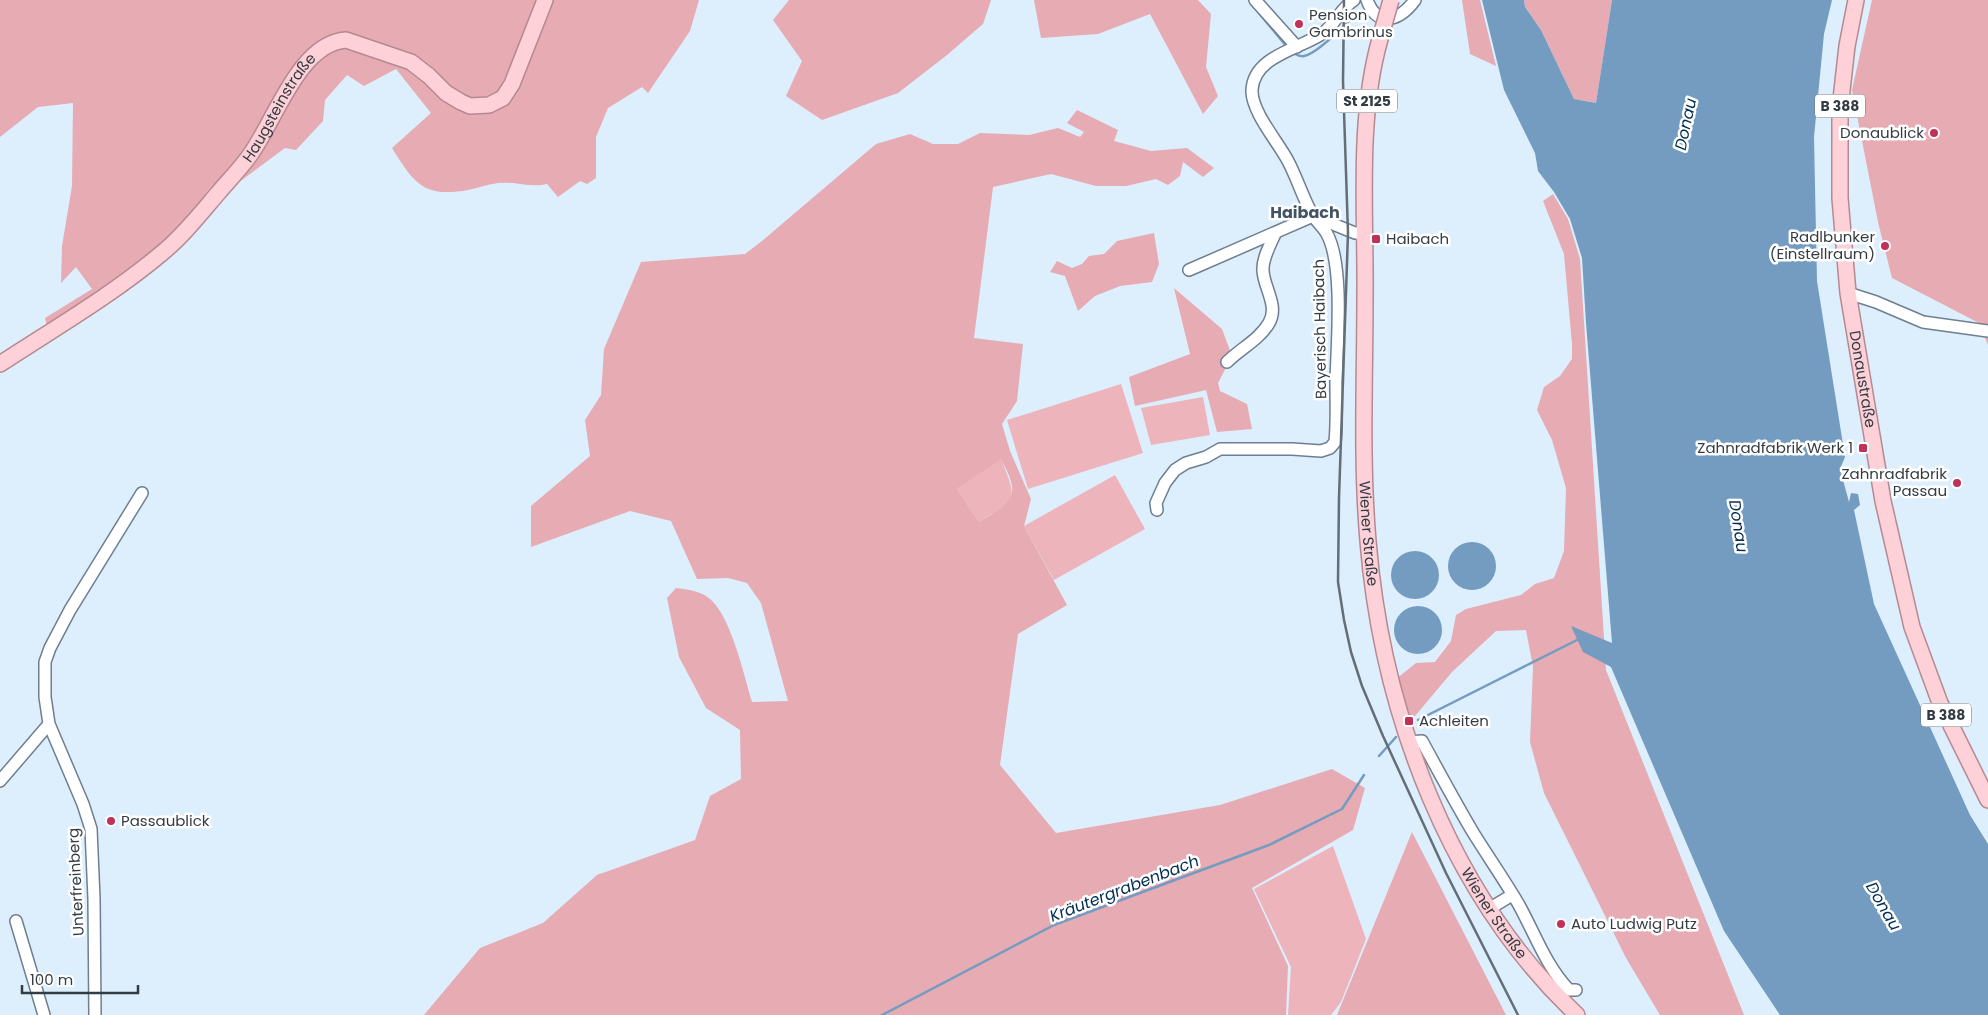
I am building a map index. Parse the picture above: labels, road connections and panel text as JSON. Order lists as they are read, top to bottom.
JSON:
{
  "streets": {
    "main road": [
      "St 2125",
      "B 388",
      "Haugsteinstraße",
      "Donaustraße",
      "Wiener Straße"
    ],
    "street": ["Bayerisch Haibach", "Unterfreinberg"]
  },
  "districts": ["Haibach"],
  "water": ["Donau", "Kräutergrabenbach"],
  "places": {
    "other": [
      "Pension Gambrinus",
      "Donaublick",
      "Radlbunker (Einstellraum)",
      "Zahnradfabrik Passau",
      "Passaublick",
      "Auto Ludwig Putz"
    ],
    "transit": ["Haibach", "Zahnradfabrik Werk 1", "Achleiten"]
  },
  "scale_bar": "100 m"
}
